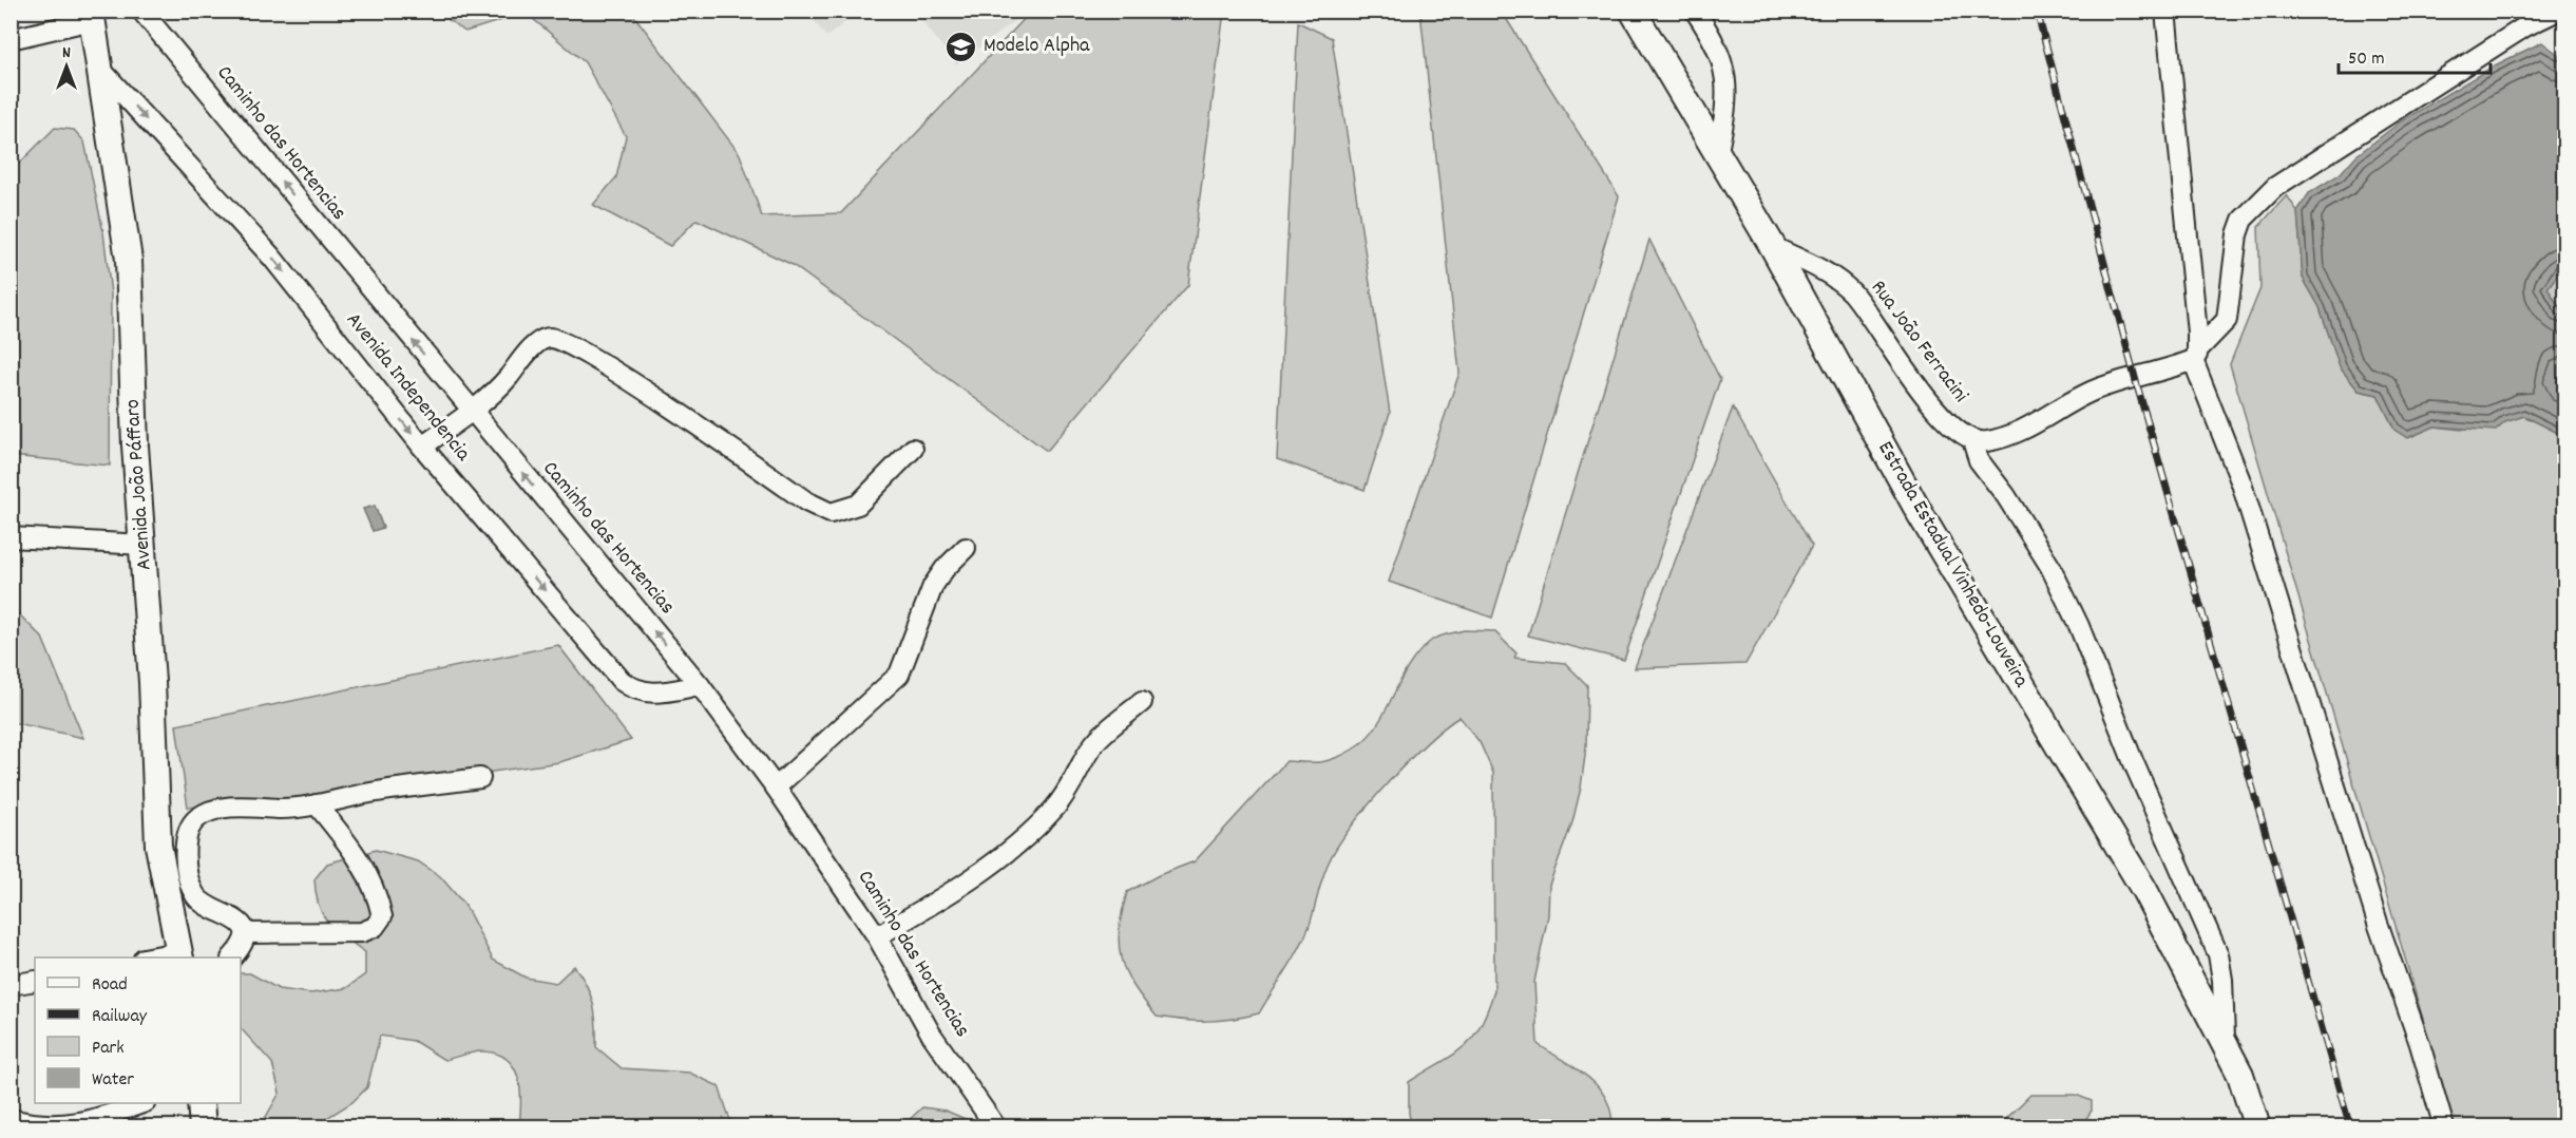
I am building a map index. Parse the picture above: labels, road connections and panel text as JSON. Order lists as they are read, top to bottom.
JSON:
{
  "streets": {
    "main road": ["Avenida João Páffaro", "Estrada Estadual Vinhedo-Louveira"],
    "street": ["Caminho das Hortencias", "Rua João Ferracini", "Avenida Independencia"]
  },
  "crossings": [
    ["Caminho das Hortencias", "Avenida Independencia"],
    ["Rua João Ferracini", "Estrada Estadual Vinhedo-Louveira"],
    ["Avenida Independencia", "Avenida João Páffaro"]
  ],
  "one_way": ["Caminho das Hortencias", "Avenida Independencia"],
  "places": {
    "school or university": ["Modelo Alpha"]
  },
  "legend": [
    "Road",
    "Railway",
    "Park",
    "Water"
  ],
  "scale_bar": "50 m",
  "north": "top"
}
